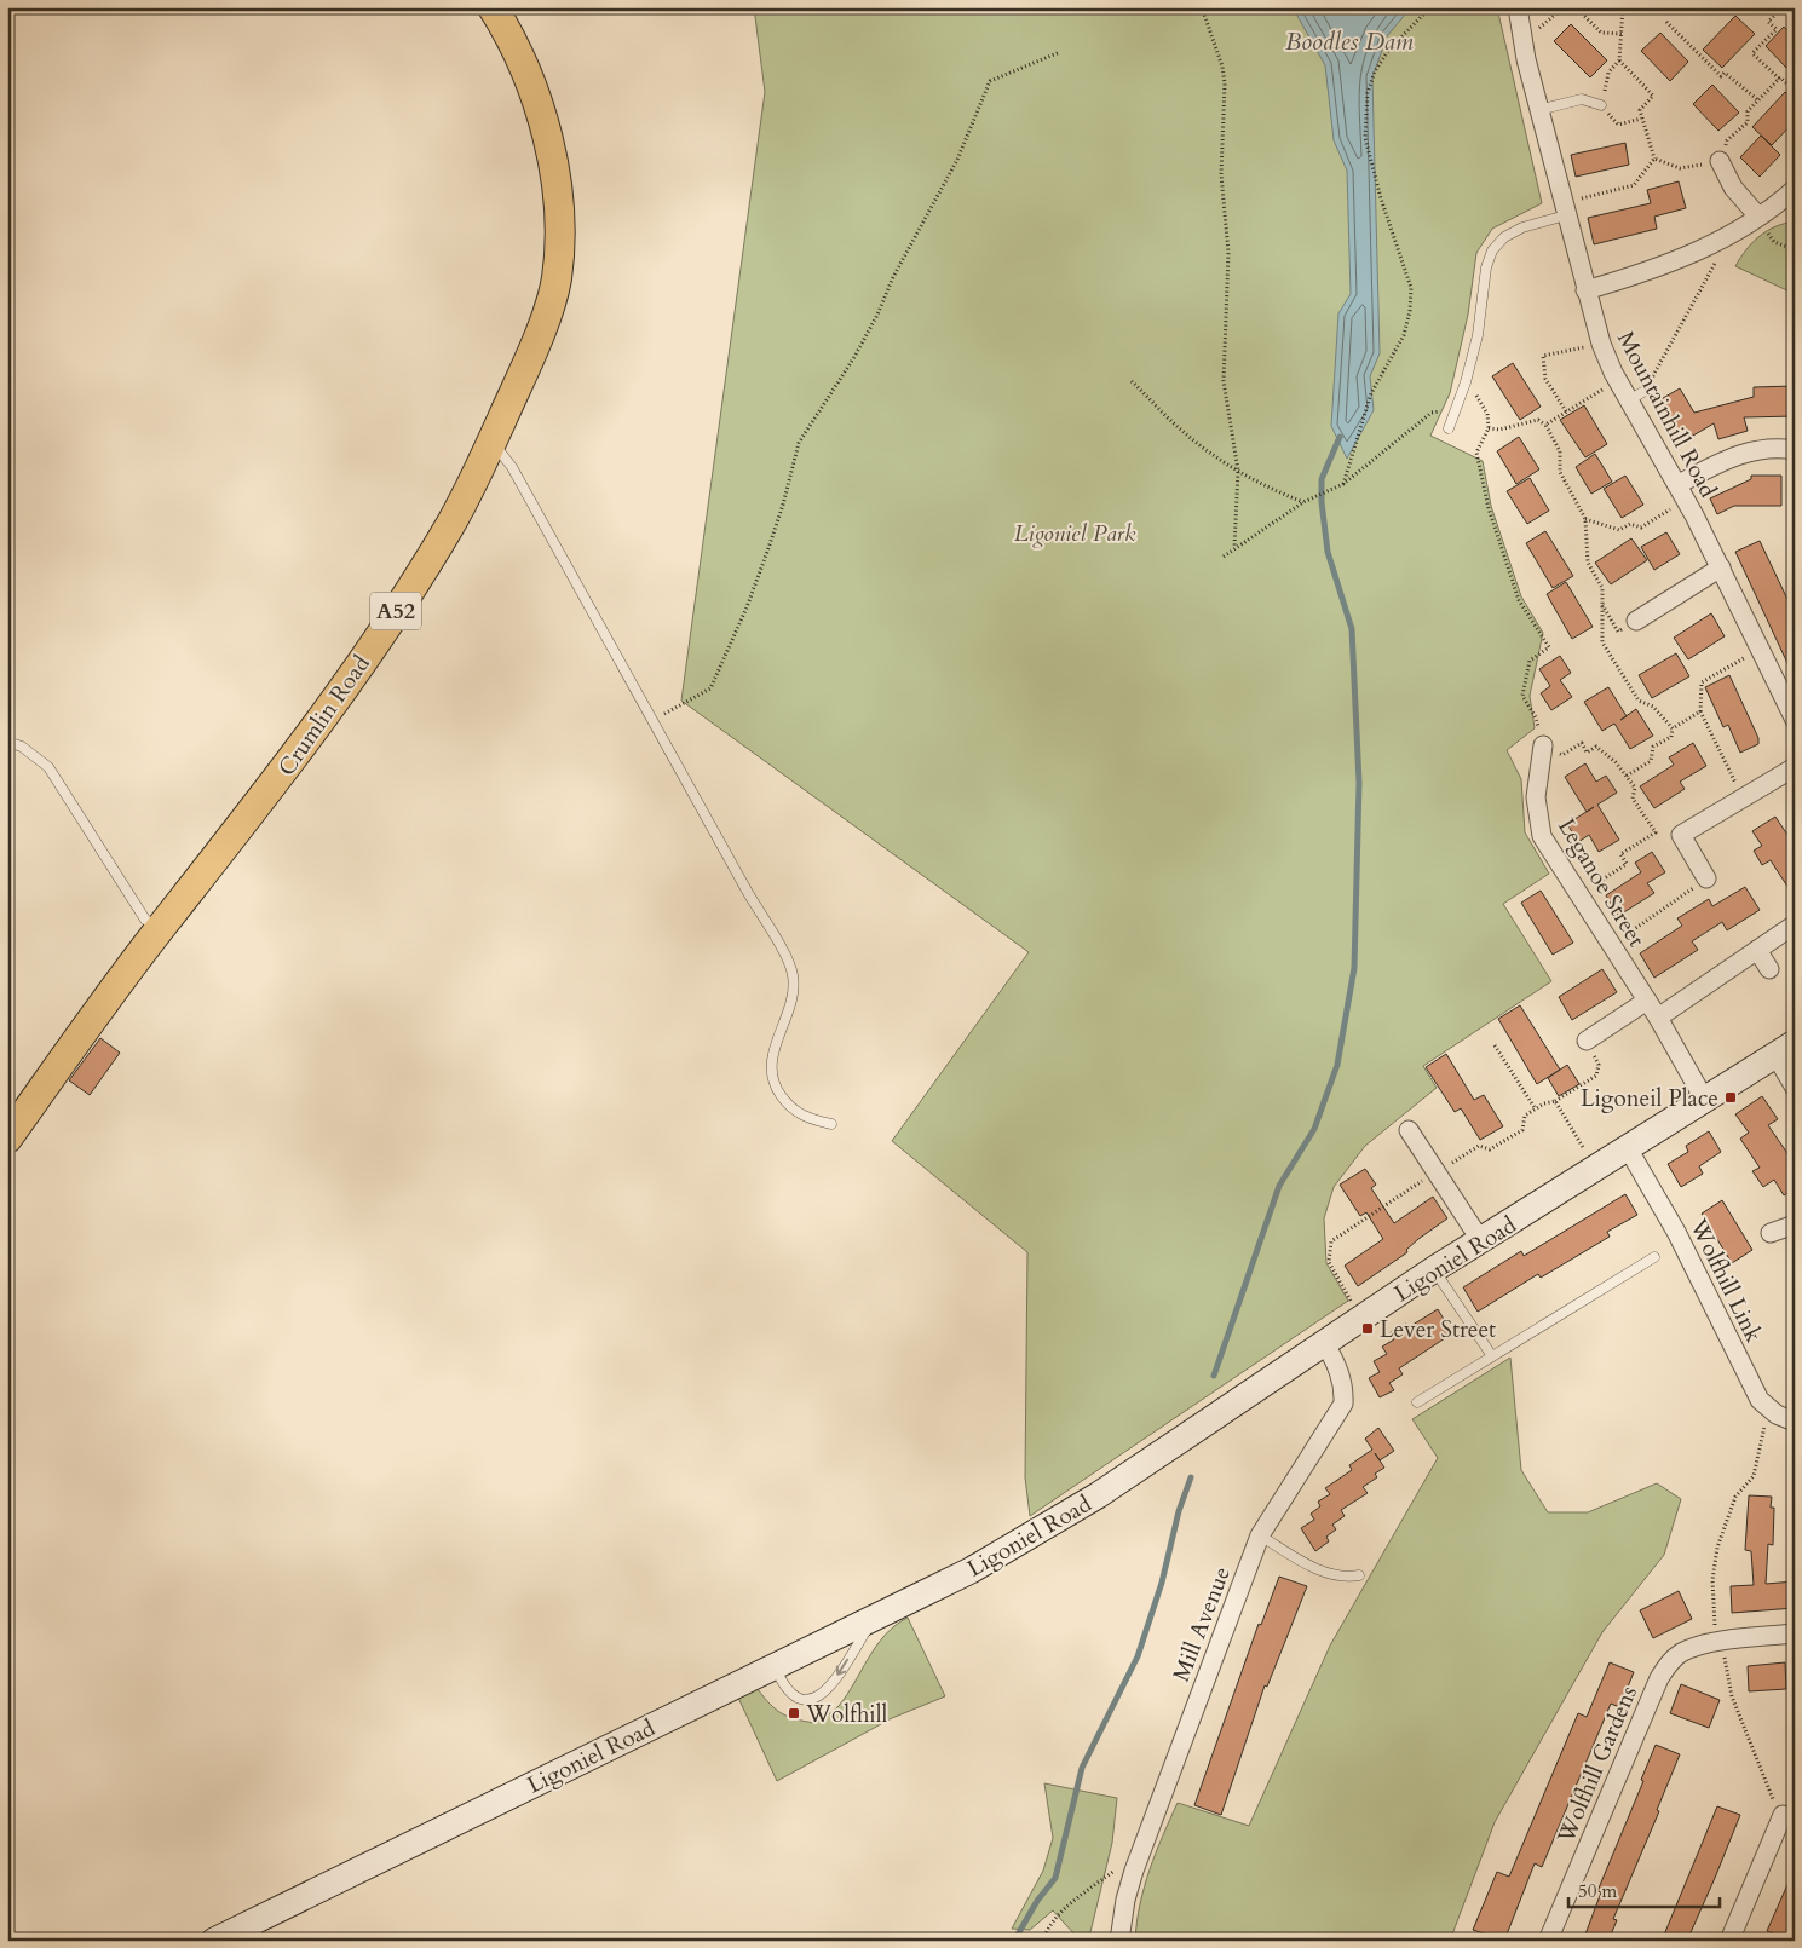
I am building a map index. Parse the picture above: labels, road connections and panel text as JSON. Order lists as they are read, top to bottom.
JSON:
{
  "streets": {
    "main road": ["A52", "Crumlin Road"],
    "street": [
      "Mountainhill Road",
      "Leganoe Street",
      "Ligoniel Road",
      "Wolfhill Link",
      "Mill Avenue",
      "Wolfhill Gardens"
    ]
  },
  "crossings": [
    ["Leganoe Street", "Ligoniel Road"],
    ["Ligoniel Road", "Wolfhill Link"],
    ["Ligoniel Road", "Mill Avenue"]
  ],
  "water": ["Boodles Dam"],
  "parks": ["Ligoniel Park"],
  "places": {
    "transit": ["Ligoneil Place", "Lever Street", "Wolfhill"]
  },
  "scale_bar": "50 m"
}
